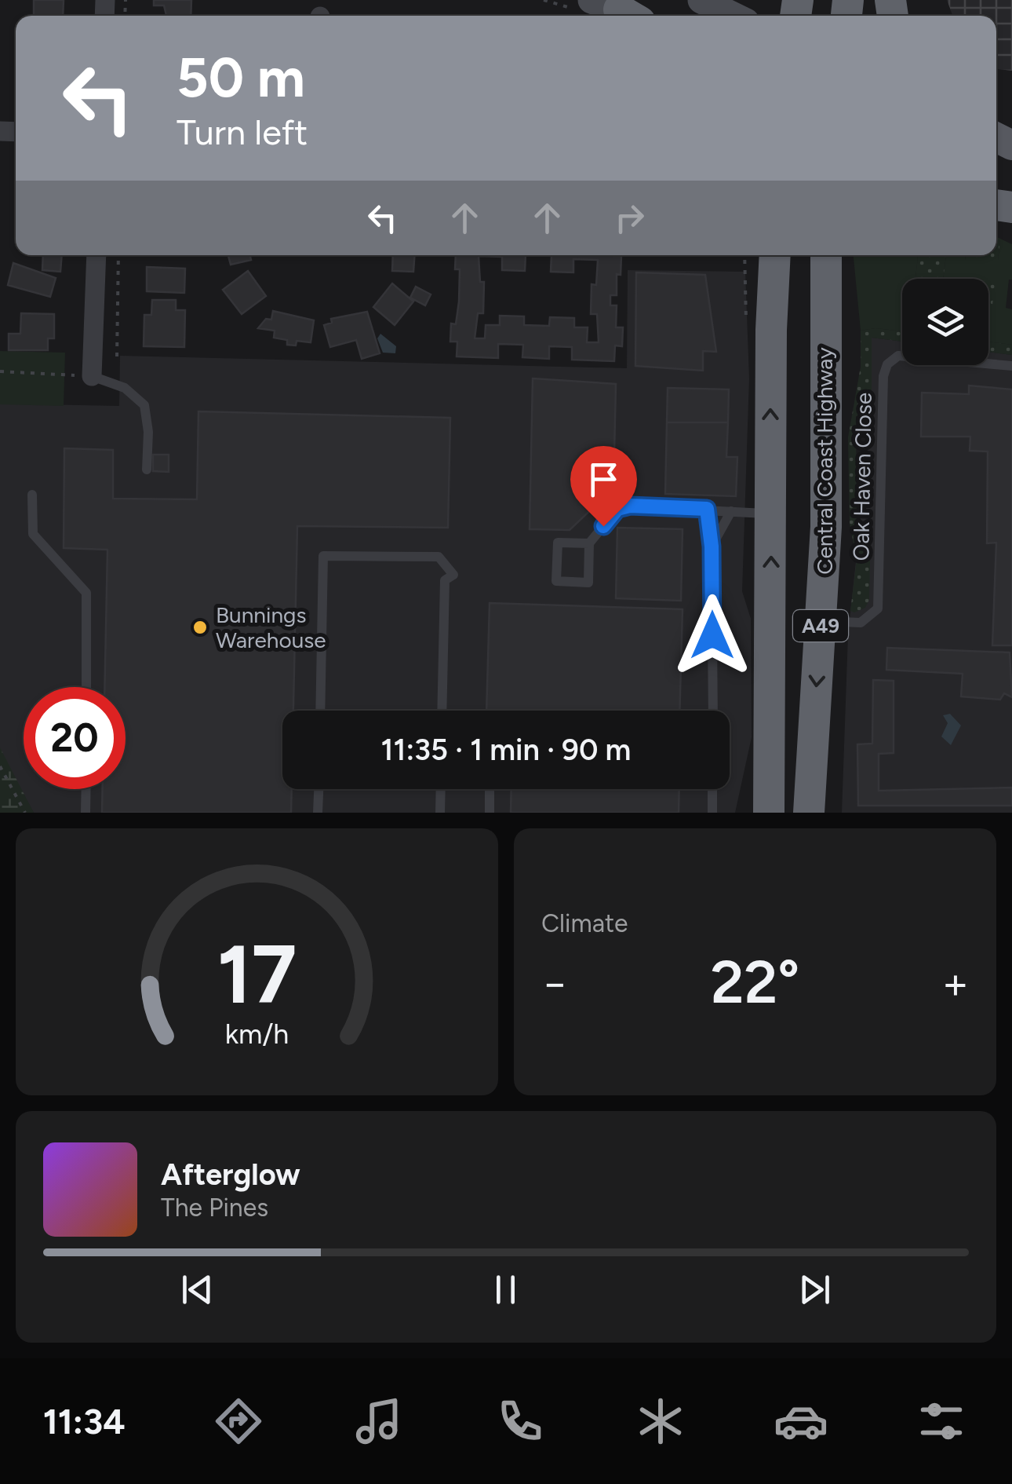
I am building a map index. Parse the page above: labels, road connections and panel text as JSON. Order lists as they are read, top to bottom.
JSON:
{
  "streets": {
    "highway": ["Central Coast Highway", "A49"],
    "lane": ["Oak Haven Close"]
  },
  "crossings": [
    ["Central Coast Highway", "Oak Haven Close"]
  ],
  "places": ["Bunnings Warehouse"],
  "page": {
    "turn": ["50 m", "Turn left"],
    "limit": "20",
    "trip": "11:35 · 1 min · 90 m",
    "tile": "Climate",
    "heat": ["−", "22°", "+"],
    "song": ["Afterglow", "The Pines"],
    "tabs": "11:34",
    "gauge": ["17", "km/h"]
  }
}
